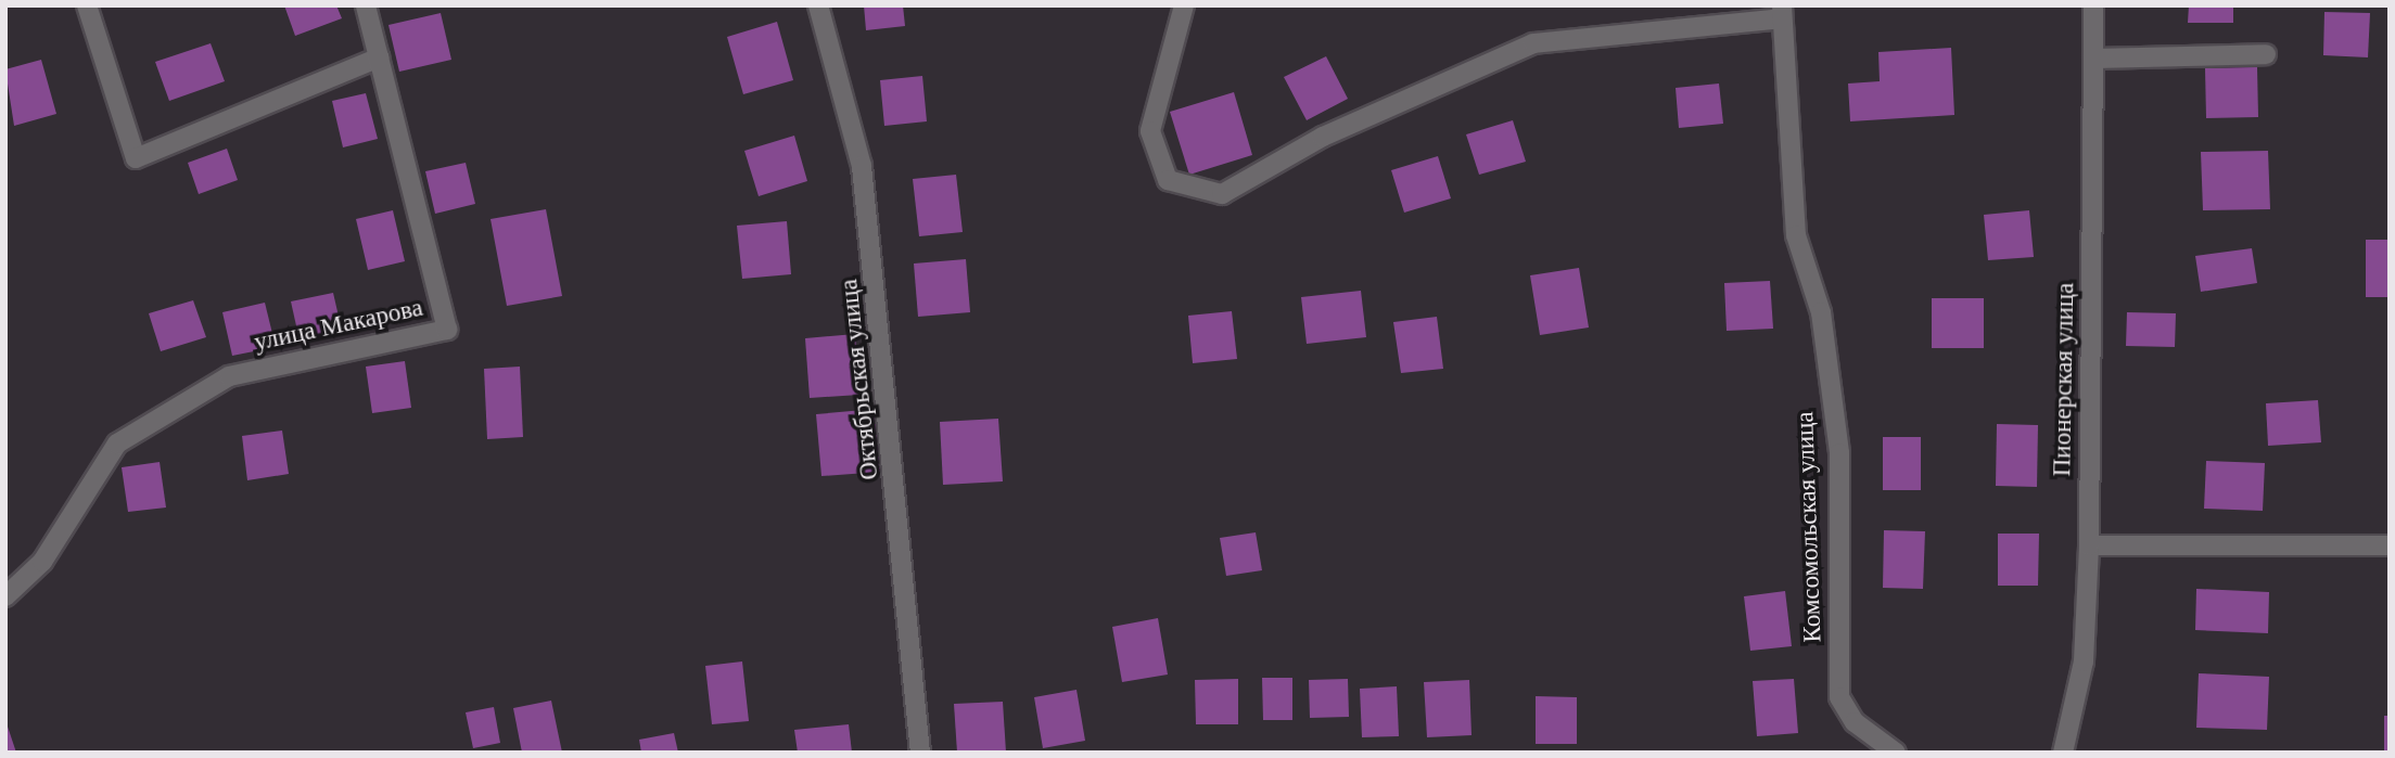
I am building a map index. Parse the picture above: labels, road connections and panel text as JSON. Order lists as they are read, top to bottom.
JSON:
{
  "streets": {
    "street": [
      "улица Макарова",
      "Октябрьская улица",
      "Пионерская улица",
      "Комсомольская улица"
    ]
  }
}
